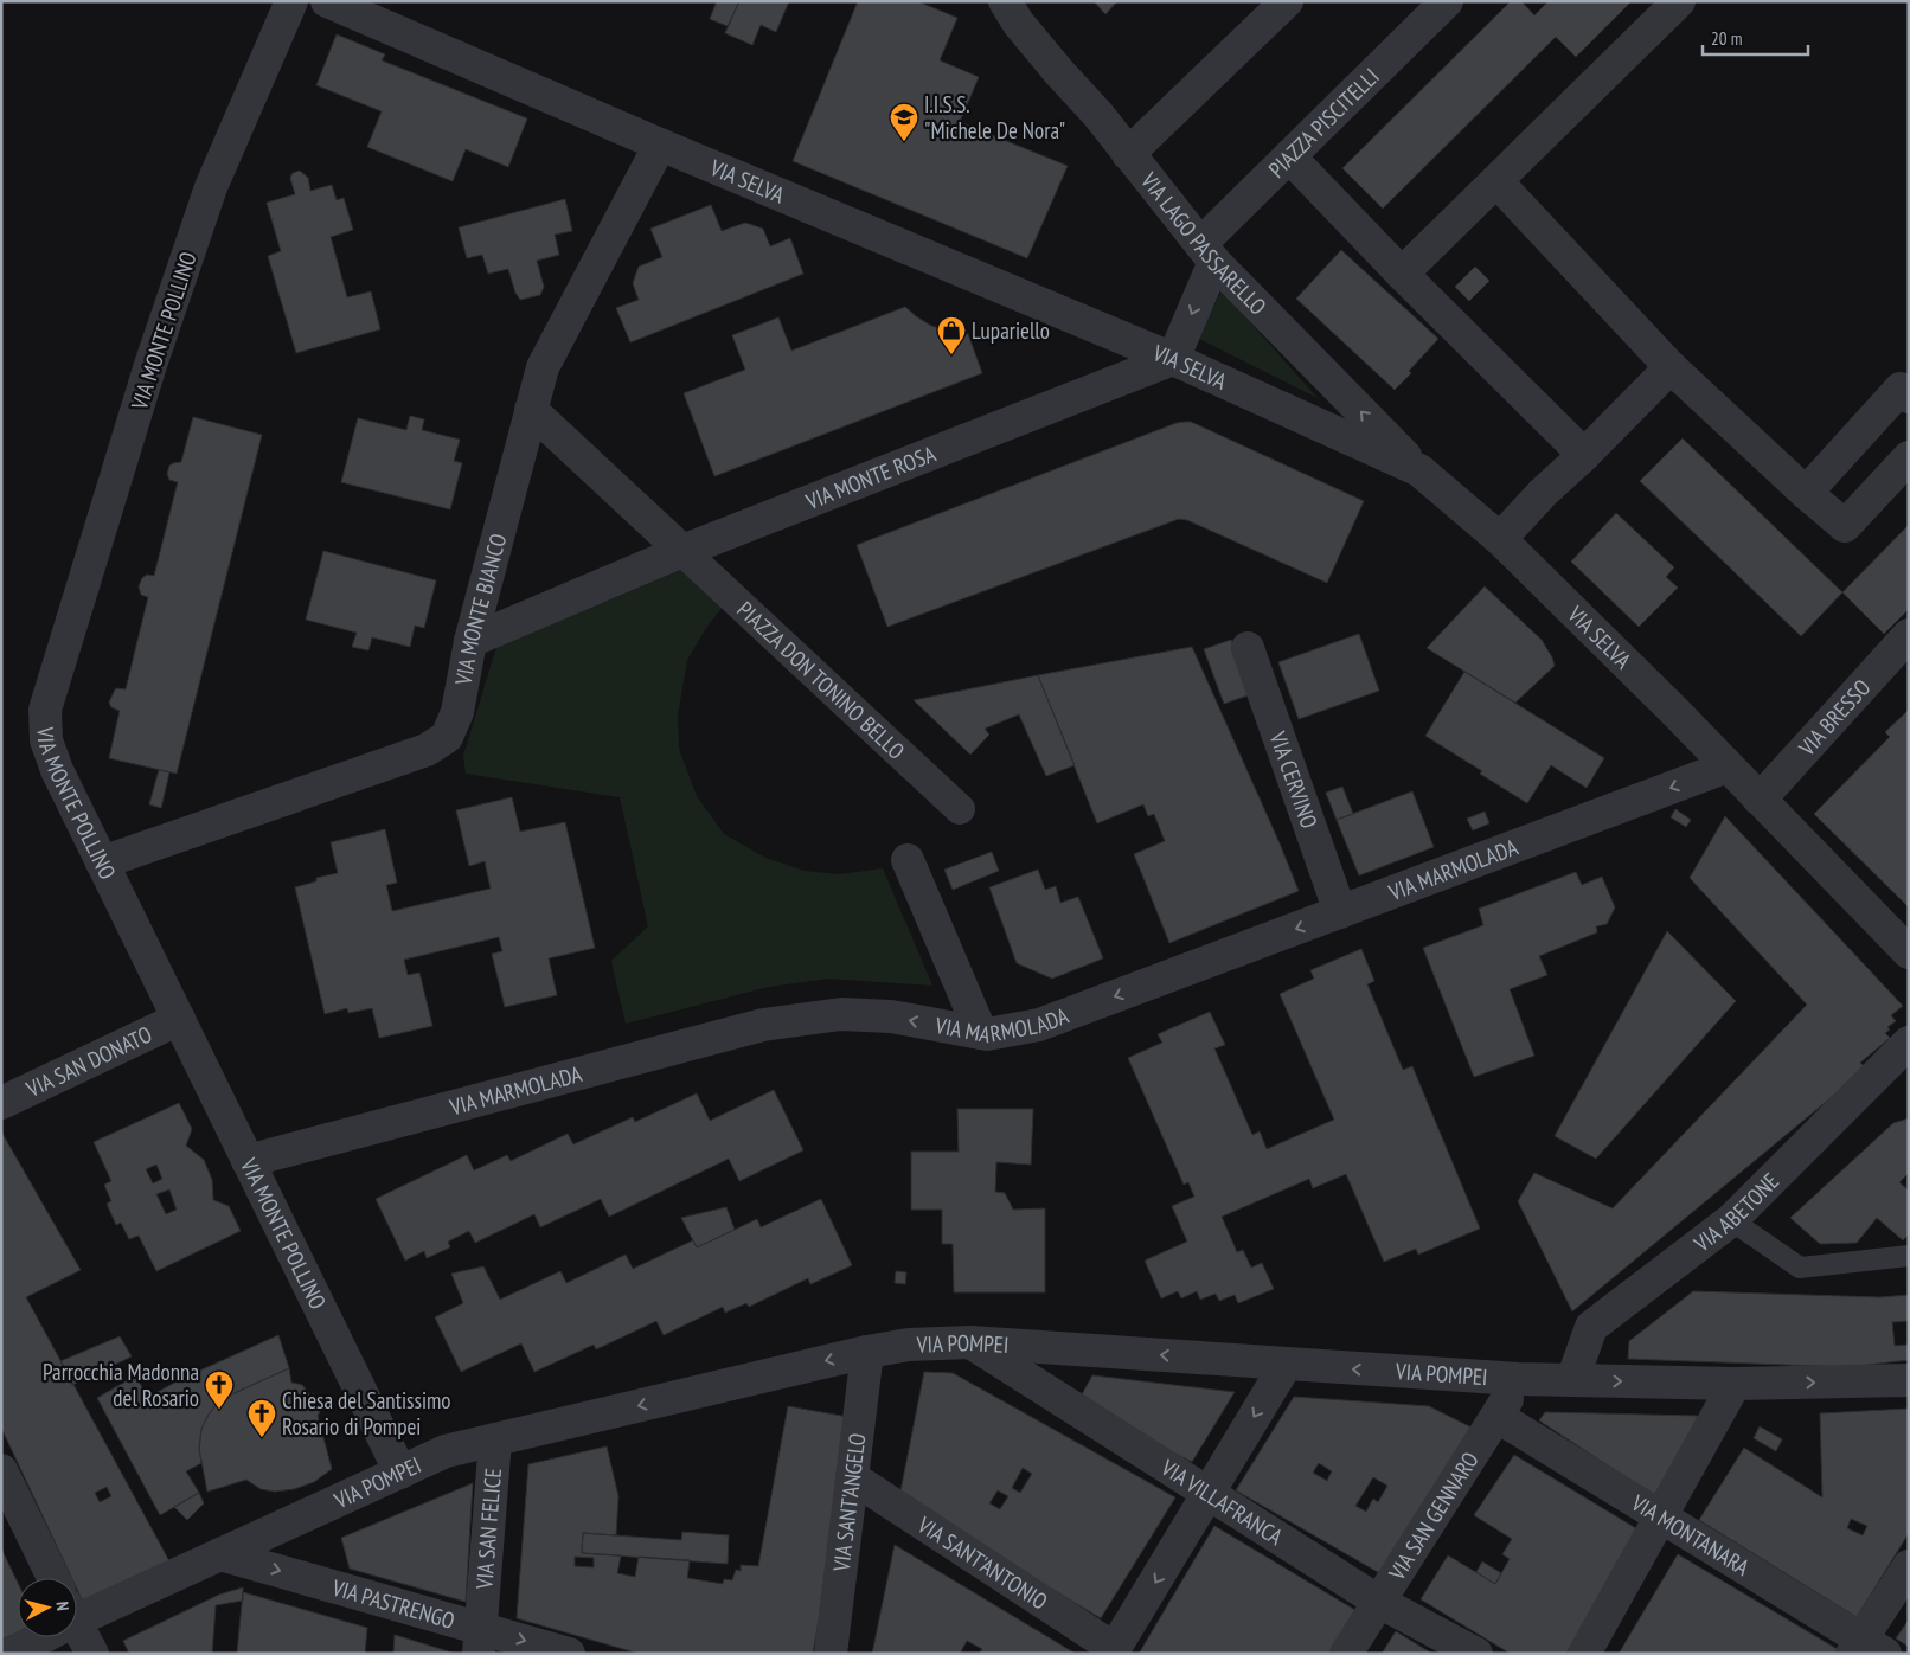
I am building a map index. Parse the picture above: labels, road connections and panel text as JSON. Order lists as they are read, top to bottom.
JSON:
{
  "streets": {
    "street": [
      "PIAZZA PISCITELLI",
      "VIA SELVA",
      "VIA LAGO PASSARELLO",
      "VIA MONTE POLLINO",
      "VIA MONTE ROSA",
      "VIA MONTE BIANCO",
      "PIAZZA DON TONINO BELLO",
      "VIA BRESSO",
      "VIA CERVINO",
      "VIA MARMOLADA",
      "VIA SAN DONATO",
      "VIA ABETONE",
      "VIA POMPEI",
      "VIA SANT'ANGELO",
      "VIA VILLAFRANCA",
      "VIA SAN GENNARO",
      "VIA SAN FELICE",
      "VIA MONTANARA",
      "VIA SANT'ANTONIO",
      "VIA PASTRENGO"
    ]
  },
  "crossings": [
    ["PIAZZA PISCITELLI", "VIA LAGO PASSARELLO"],
    ["VIA SELVA", "VIA LAGO PASSARELLO"],
    ["VIA SELVA", "VIA MONTE ROSA"],
    ["VIA SELVA", "VIA MONTE BIANCO"],
    ["VIA SELVA", "VIA BRESSO"],
    ["VIA SELVA", "VIA MARMOLADA"],
    ["VIA MONTE POLLINO", "VIA MONTE BIANCO"],
    ["VIA MONTE POLLINO", "VIA MARMOLADA"],
    ["VIA MONTE POLLINO", "VIA SAN DONATO"],
    ["VIA MONTE POLLINO", "VIA POMPEI"],
    ["VIA MONTE ROSA", "VIA MONTE BIANCO"],
    ["VIA MONTE ROSA", "PIAZZA DON TONINO BELLO"],
    ["VIA CERVINO", "VIA MARMOLADA"],
    ["VIA ABETONE", "VIA POMPEI"],
    ["VIA POMPEI", "VIA SANT'ANGELO"],
    ["VIA POMPEI", "VIA VILLAFRANCA"],
    ["VIA POMPEI", "VIA SAN GENNARO"],
    ["VIA POMPEI", "VIA SAN FELICE"],
    ["VIA POMPEI", "VIA PASTRENGO"],
    ["VIA SANT'ANGELO", "VIA SANT'ANTONIO"],
    ["VIA VILLAFRANCA", "VIA SAN GENNARO"],
    ["VIA SAN GENNARO", "VIA MONTANARA"],
    ["VIA SAN FELICE", "VIA PASTRENGO"]
  ],
  "one_way": ["VIA MARMOLADA", "VIA PASTRENGO"],
  "places": {
    "school or university": ["I.I.S.S. \"Michele De Nora\""],
    "shop": ["Lupariello"],
    "church": ["Parrocchia Madonna del Rosario", "Chiesa del Santissimo Rosario di Pompei"]
  },
  "scale_bar": "20 m",
  "north": "right"
}
